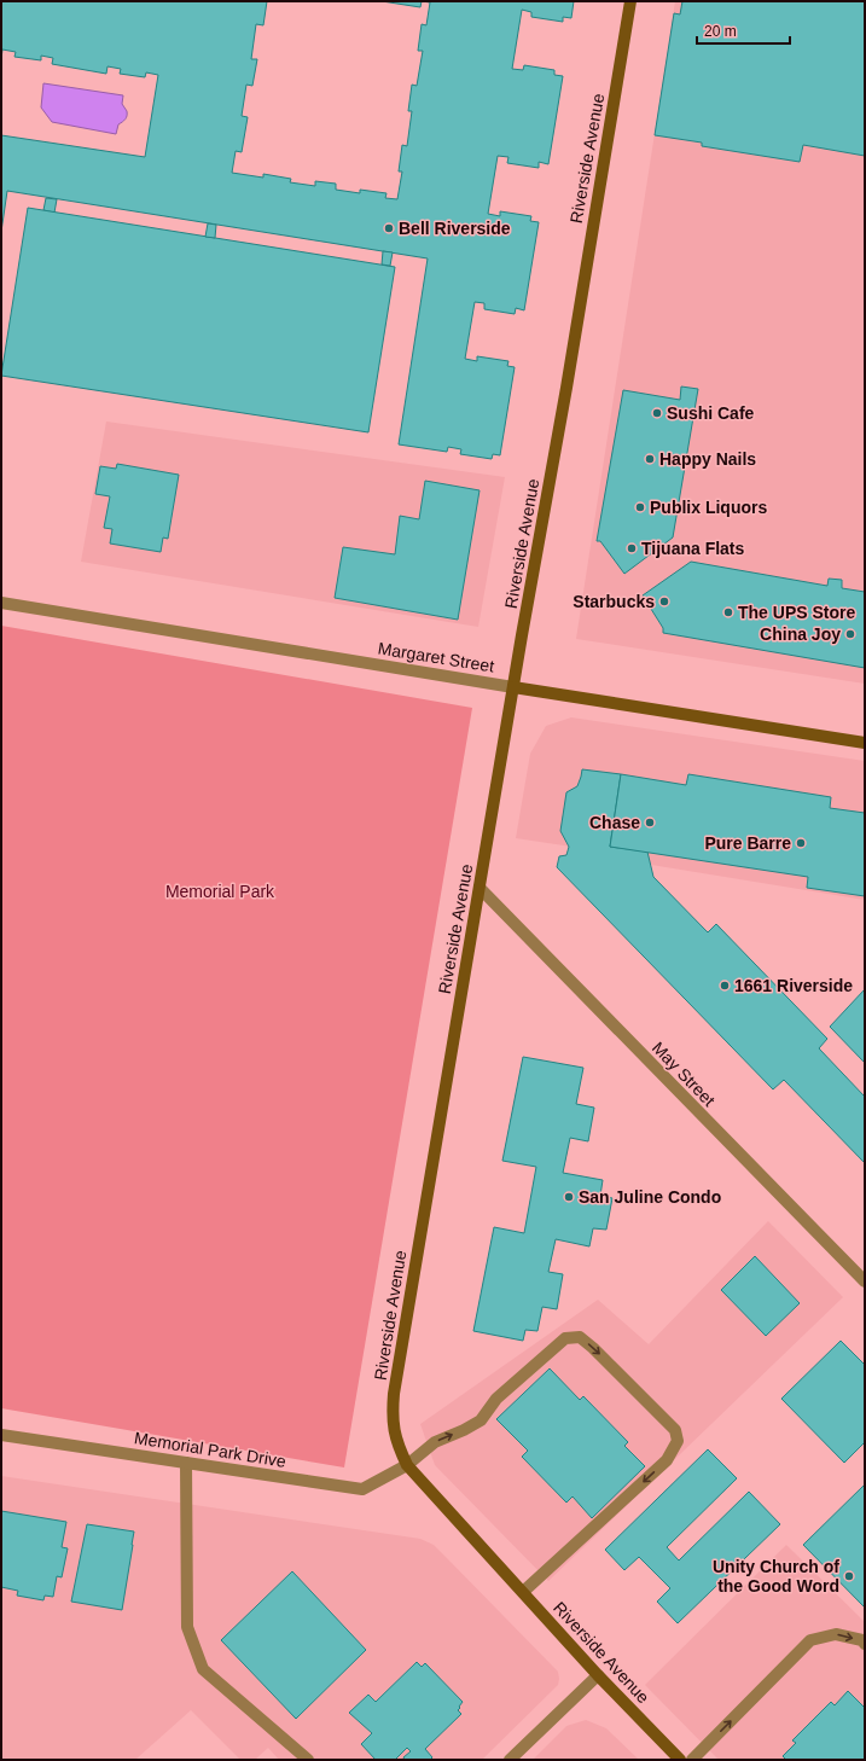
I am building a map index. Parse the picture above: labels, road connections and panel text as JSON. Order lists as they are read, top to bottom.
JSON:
{
  "streets": {
    "main road": ["Riverside Avenue", "Margaret Street"],
    "street": ["May Street", "Memorial Park Drive"]
  },
  "crossings": [
    ["Riverside Avenue", "Margaret Street"],
    ["Riverside Avenue", "May Street"],
    ["Riverside Avenue", "Memorial Park Drive"]
  ],
  "parks": ["Memorial Park"],
  "places": [
    "Bell Riverside",
    "Sushi Cafe",
    "Happy Nails",
    "Publix Liquors",
    "Tijuana Flats",
    "Starbucks",
    "The UPS Store",
    "China Joy",
    "Chase",
    "Pure Barre",
    "1661 Riverside",
    "San Juline Condo",
    "Unity Church of the Good Word"
  ],
  "scale_bar": "20 m"
}
